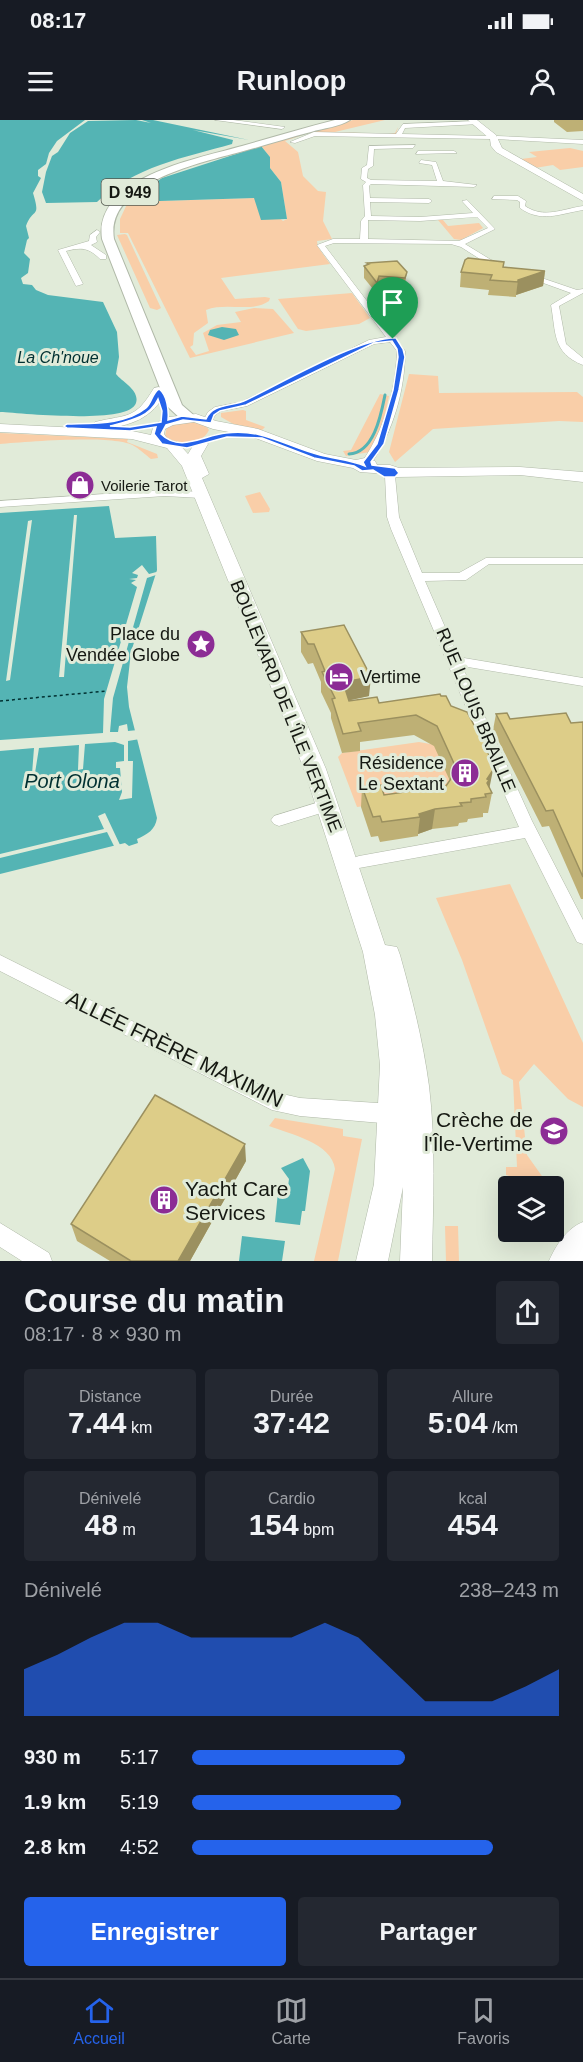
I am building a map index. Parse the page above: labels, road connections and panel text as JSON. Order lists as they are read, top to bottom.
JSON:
{
  "streets": {
    "main road": ["D 949", "BOULEVARD DE L'ÎLE VERTIME"],
    "street": ["RUE LOUIS BRAILLE", "ALLÉE FRÈRE MAXIMIN"]
  },
  "crossings": [
    ["BOULEVARD DE L'ÎLE VERTIME", "ALLÉE FRÈRE MAXIMIN"]
  ],
  "water": ["La Ch'noue", "Port Olona"],
  "places": {
    "shop": ["Voilerie Tarot"],
    "place": ["Place du Vendée Globe"],
    "hotel": ["Vertime"],
    "building": ["Résidence Le Sextant", "Yacht Care Services"],
    "school or university": ["Crèche de l'Île-Vertime"]
  },
  "page": {
    "status": "08:17",
    "header": "Runloop",
    "heading": ["Course du matin", "08:17 · 8 × 930 m"],
    "stats": [
      ["Distance", "7.44 km"],
      ["Durée", "37:42"],
      ["Allure", "5:04 /km"],
      ["Dénivelé", "48 m"],
      ["Cardio", "154 bpm"],
      ["kcal", "454"]
    ],
    "chart": ["Dénivelé", "238–243 m"],
    "list": [
      {
        "name": "930 m",
        "note": "5:17"
      },
      {
        "name": "1.9 km",
        "note": "5:19"
      },
      {
        "name": "2.8 km",
        "note": "4:52"
      }
    ],
    "buttons": ["Enregistrer", "Partager"],
    "tabs": ["Accueil", "Carte", "Favoris"]
  }
}
